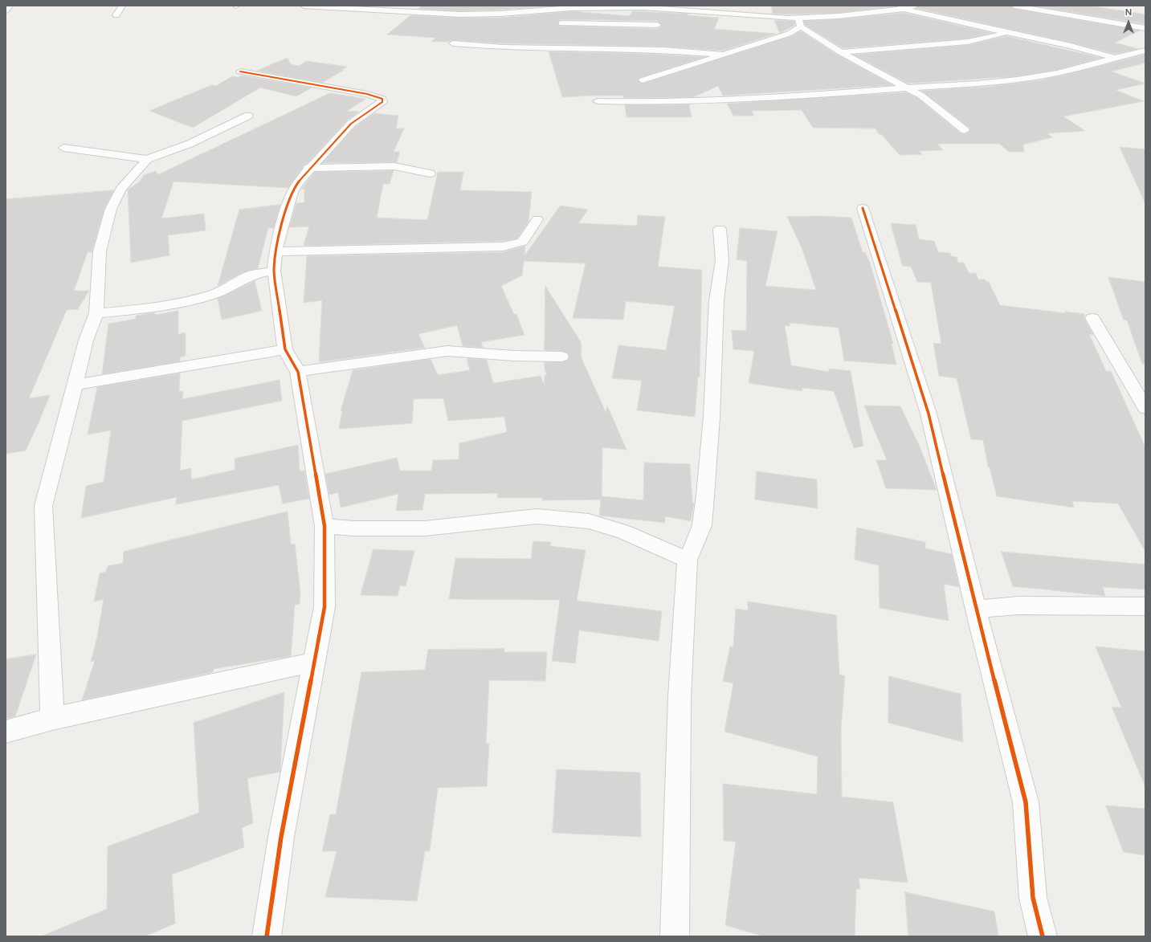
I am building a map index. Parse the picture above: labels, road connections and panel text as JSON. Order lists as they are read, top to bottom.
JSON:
{
  "north": "top"
}
